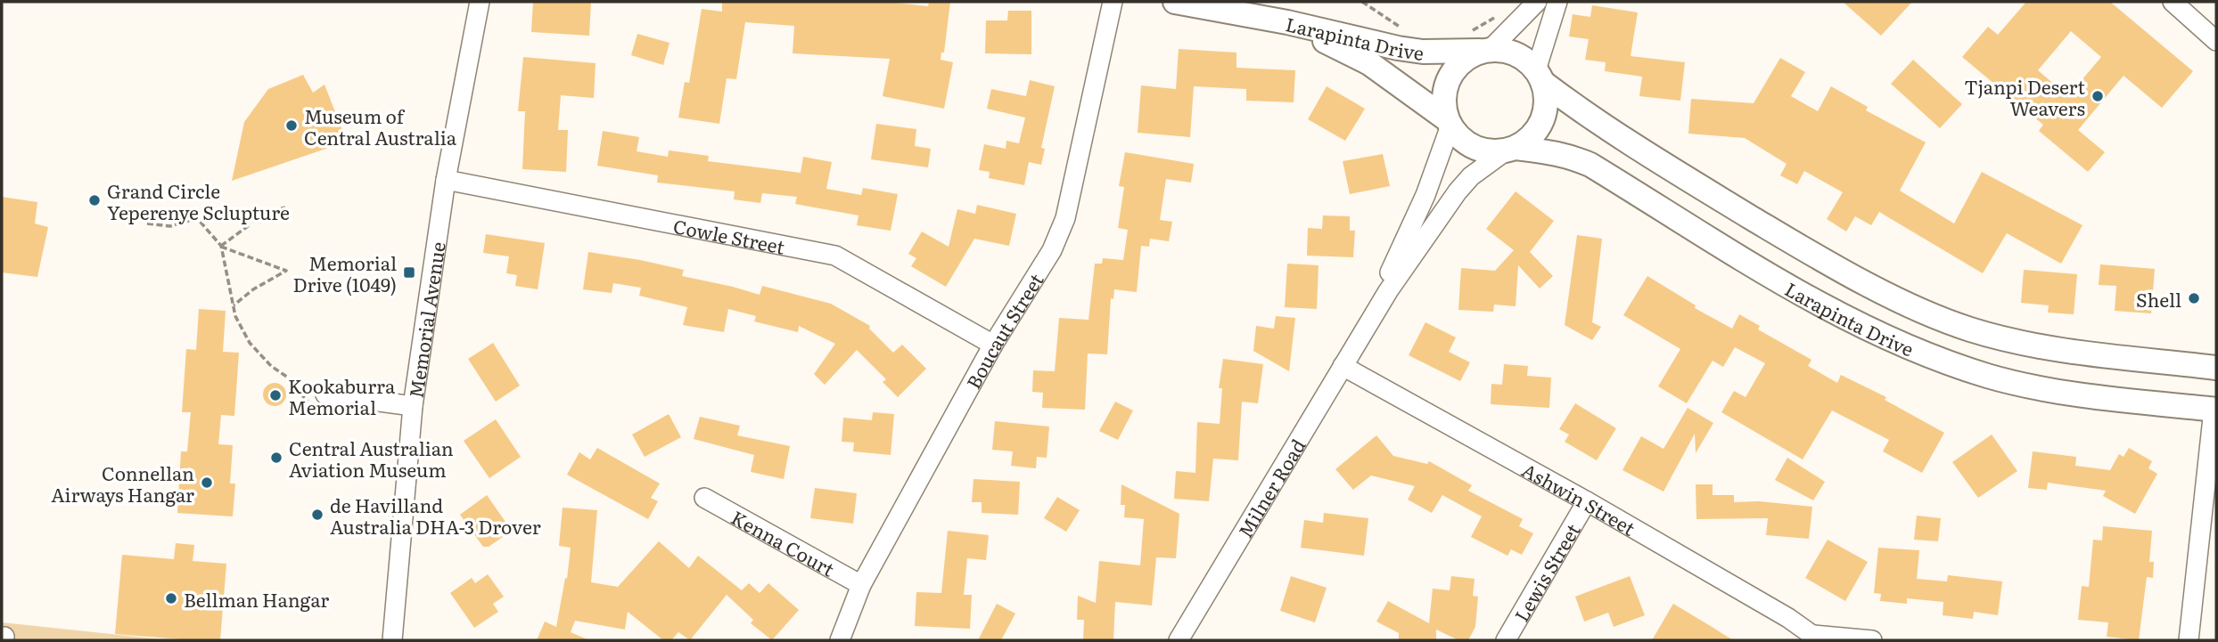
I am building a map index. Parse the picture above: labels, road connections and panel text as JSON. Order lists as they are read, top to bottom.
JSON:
{
  "streets": {
    "main road": ["Larapinta Drive"],
    "street": [
      "Cowle Street",
      "Memorial Avenue",
      "Boucaut Street",
      "Milner Road",
      "Ashwin Street",
      "Kenna Court",
      "Lewis Street"
    ]
  },
  "crossings": [
    ["Larapinta Drive", "Milner Road"],
    ["Cowle Street", "Memorial Avenue"],
    ["Cowle Street", "Boucaut Street"],
    ["Boucaut Street", "Kenna Court"],
    ["Milner Road", "Ashwin Street"],
    ["Ashwin Street", "Lewis Street"]
  ],
  "places": {
    "other": [
      "Tjanpi Desert Weavers",
      "Museum of Central Australia",
      "Grand Circle Yeperenye Sclupture",
      "Shell",
      "Kookaburra Memorial",
      "Central Australian Aviation Museum",
      "Connellan Airways Hangar",
      "de Havilland Australia DHA-3 Drover",
      "Bellman Hangar"
    ],
    "transit": ["Memorial Drive (1049)"]
  }
}
